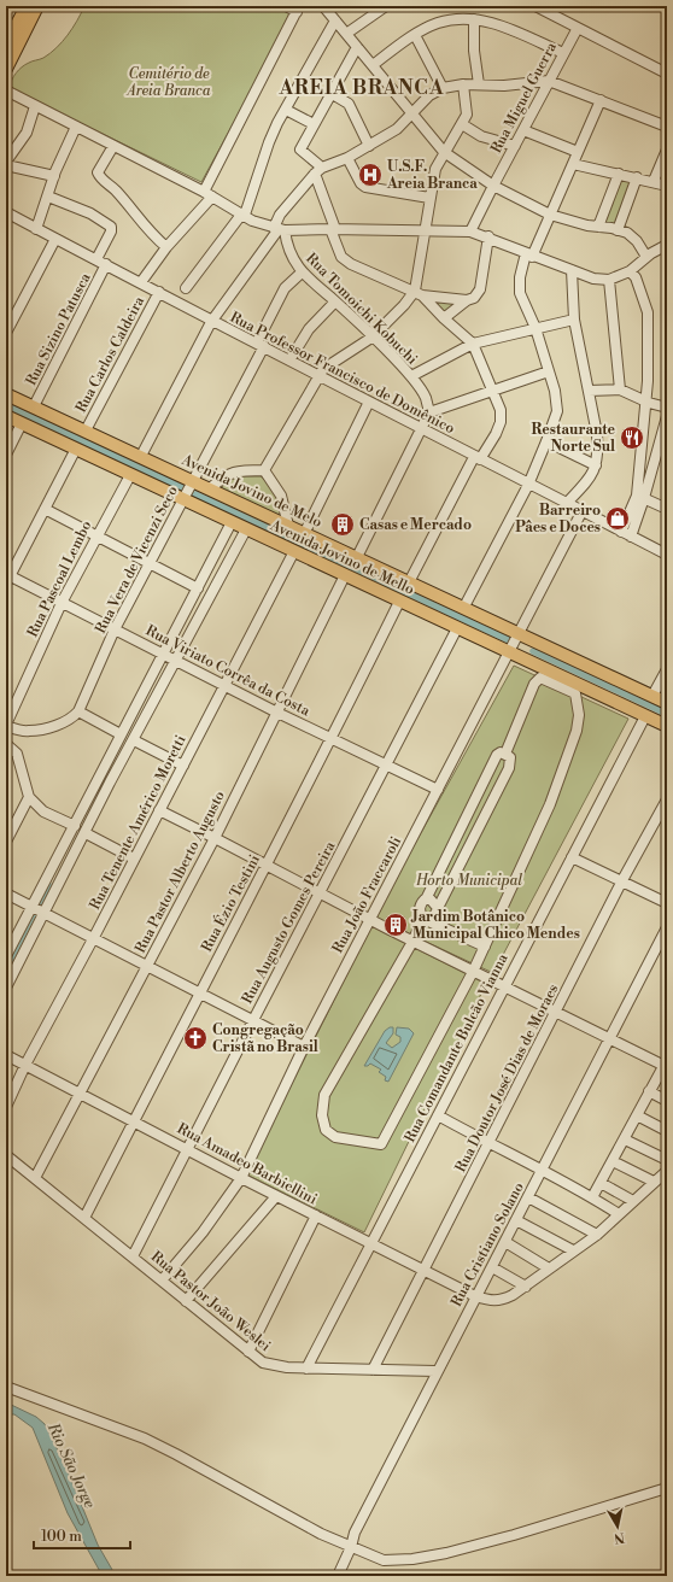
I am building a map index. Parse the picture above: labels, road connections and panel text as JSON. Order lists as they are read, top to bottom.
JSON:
{
  "streets": {
    "main road": ["Avenida Jovino de Melo", "Avenida Jovino de Mello"],
    "street": [
      "Rua Miguel Guerra",
      "Rua Tomoichi Kobuchi",
      "Rua Sizino Patusca",
      "Rua Carlos Caldeira",
      "Rua Professor Francisco de Domênico",
      "Rua Vera de Vicenzi Seco",
      "Rua Pascoal Lembo",
      "Rua Viriato Corrêa da Costa",
      "Rua Tenente Américo Moretti",
      "Rua Pastor Alberto Augusto",
      "Rua João Fraccaroli",
      "Rua Ézio Testini",
      "Rua Augusto Gomes Pereira",
      "Rua Comandante Bulcão Vianna",
      "Rua Doutor José Dias de Moraes",
      "Rua Amadeo Barbiellini",
      "Rua Cristiano Solano",
      "Rua Pastor João Weslei"
    ]
  },
  "crossings": [
    ["Rua Tomoichi Kobuchi", "Rua Vera de Vicenzi Seco"],
    ["Rua Sizino Patusca", "Rua Professor Francisco de Domênico"],
    ["Rua Sizino Patusca", "Avenida Jovino de Melo"],
    ["Rua Carlos Caldeira", "Rua Professor Francisco de Domênico"],
    ["Rua Carlos Caldeira", "Avenida Jovino de Melo"],
    ["Rua Professor Francisco de Domênico", "Rua Vera de Vicenzi Seco"],
    ["Rua Professor Francisco de Domênico", "Rua João Fraccaroli"],
    ["Avenida Jovino de Melo", "Rua Vera de Vicenzi Seco"],
    ["Avenida Jovino de Melo", "Rua João Fraccaroli"],
    ["Avenida Jovino de Mello", "Rua Vera de Vicenzi Seco"],
    ["Avenida Jovino de Mello", "Rua Pascoal Lembo"],
    ["Avenida Jovino de Mello", "Rua Tenente Américo Moretti"],
    ["Avenida Jovino de Mello", "Rua Pastor Alberto Augusto"],
    ["Avenida Jovino de Mello", "Rua João Fraccaroli"],
    ["Avenida Jovino de Mello", "Rua Ézio Testini"],
    ["Avenida Jovino de Mello", "Rua Augusto Gomes Pereira"],
    ["Avenida Jovino de Mello", "Rua Comandante Bulcão Vianna"],
    ["Rua Vera de Vicenzi Seco", "Rua Viriato Corrêa da Costa"],
    ["Rua Pascoal Lembo", "Rua Viriato Corrêa da Costa"],
    ["Rua Viriato Corrêa da Costa", "Rua Tenente Américo Moretti"],
    ["Rua Viriato Corrêa da Costa", "Rua Pastor Alberto Augusto"],
    ["Rua Viriato Corrêa da Costa", "Rua João Fraccaroli"],
    ["Rua Viriato Corrêa da Costa", "Rua Ézio Testini"],
    ["Rua Viriato Corrêa da Costa", "Rua Augusto Gomes Pereira"],
    ["Rua Tenente Américo Moretti", "Rua Amadeo Barbiellini"],
    ["Rua Pastor Alberto Augusto", "Rua Amadeo Barbiellini"],
    ["Rua Pastor Alberto Augusto", "Rua Pastor João Weslei"],
    ["Rua João Fraccaroli", "Rua Amadeo Barbiellini"],
    ["Rua João Fraccaroli", "Rua Pastor João Weslei"],
    ["Rua Ézio Testini", "Rua Amadeo Barbiellini"],
    ["Rua Ézio Testini", "Rua Pastor João Weslei"],
    ["Rua Augusto Gomes Pereira", "Rua Amadeo Barbiellini"],
    ["Rua Augusto Gomes Pereira", "Rua Pastor João Weslei"],
    ["Rua Comandante Bulcão Vianna", "Rua Amadeo Barbiellini"],
    ["Rua Comandante Bulcão Vianna", "Rua Pastor João Weslei"],
    ["Rua Doutor José Dias de Moraes", "Rua Amadeo Barbiellini"],
    ["Rua Doutor José Dias de Moraes", "Rua Pastor João Weslei"],
    ["Rua Amadeo Barbiellini", "Rua Cristiano Solano"],
    ["Rua Cristiano Solano", "Rua Pastor João Weslei"]
  ],
  "districts": ["AREIA BRANCA"],
  "water": ["Rio São Jorge"],
  "parks": ["Cemitério de Areia Branca", "Horto Municipal"],
  "places": {
    "hospital": ["U.S.F. Areia Branca"],
    "restaurant": ["Restaurante Norte Sul"],
    "shop": ["Barreiro Pâes e Doces"],
    "building": ["Casas e Mercado", "Jardim Botânico Municipal Chico Mendes"],
    "church": ["Congregação Cristã no Brasil"]
  },
  "scale_bar": "100 m",
  "north": "bottom"
}
